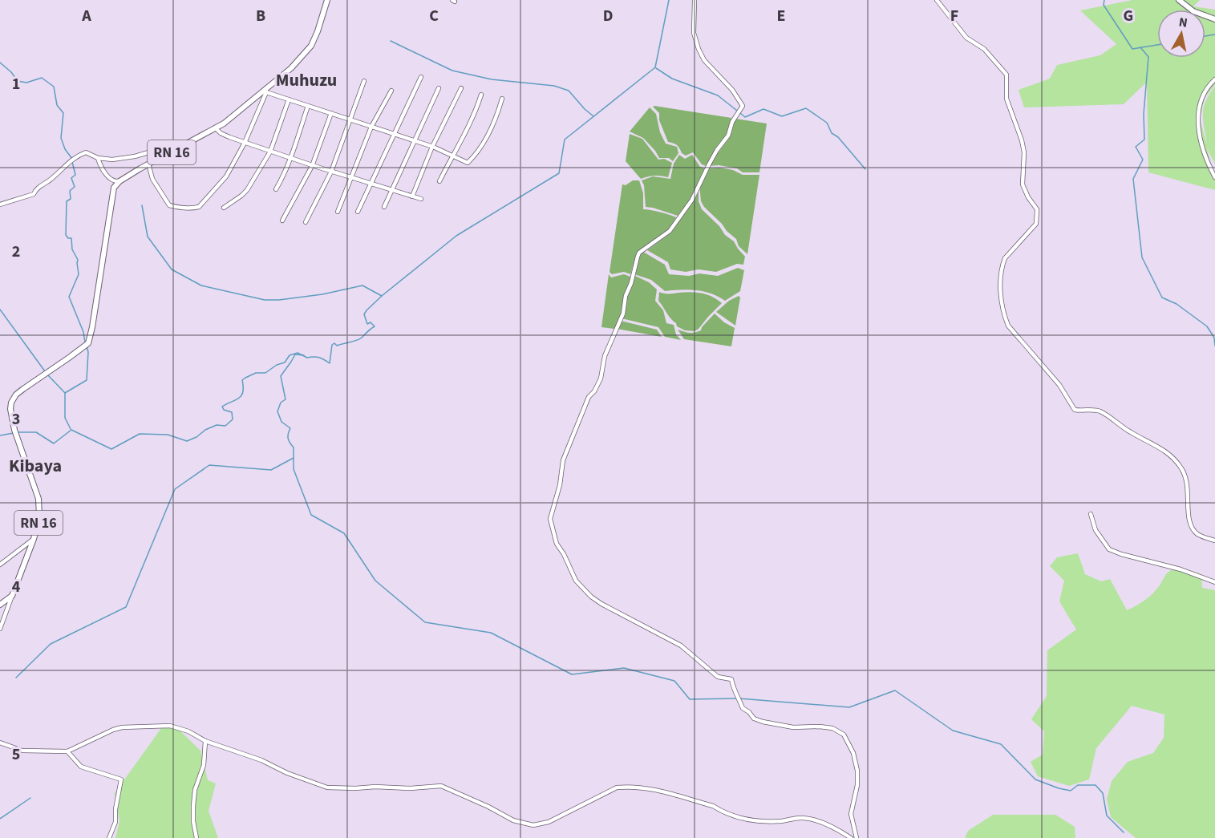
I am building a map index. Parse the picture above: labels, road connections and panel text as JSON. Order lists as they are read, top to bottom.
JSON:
{
  "streets": {
    "main road": ["RN 16"]
  },
  "districts": ["Muhuzu", "Kibaya"],
  "north": "top",
  "grid": {
    "columns": [
      "A",
      "B",
      "C",
      "D",
      "E",
      "F",
      "G"
    ],
    "rows": [
      "1",
      "2",
      "3",
      "4",
      "5"
    ]
  }
}
